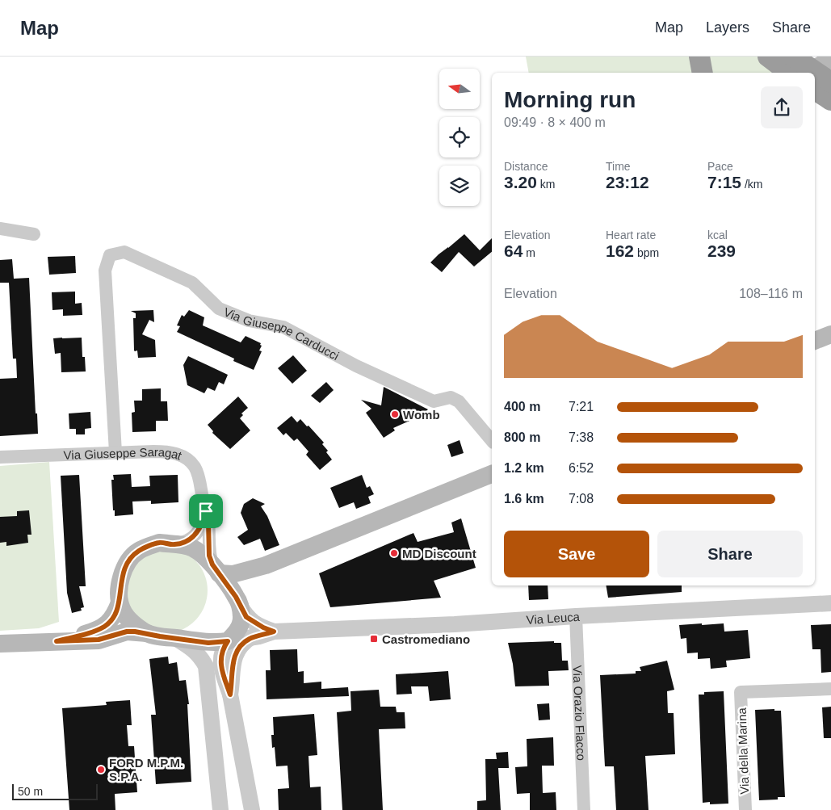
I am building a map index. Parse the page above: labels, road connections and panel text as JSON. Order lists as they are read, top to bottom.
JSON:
{
  "streets": {
    "street": [
      "Via Giuseppe Carducci",
      "Via Giuseppe Saragat",
      "Via Leuca",
      "Via Orazio Flacco",
      "Via della Marina"
    ]
  },
  "crossings": [
    ["Via Giuseppe Carducci", "Via Giuseppe Saragat"],
    ["Via Giuseppe Saragat", "Via Leuca"],
    ["Via Leuca", "Via Orazio Flacco"]
  ],
  "places": {
    "other": ["Womb", "MD Discount", "FORD M.P.M. S.P.A."],
    "transit": ["Castromediano"]
  },
  "scale_bar": "50 m",
  "north": "left",
  "page": {
    "header": "Map",
    "nav": ["Map", "Layers", "Share"],
    "heading": ["Morning run", "09:49 · 8 × 400 m"],
    "stats": [
      ["Distance", "3.20 km"],
      ["Time", "23:12"],
      ["Pace", "7:15 /km"],
      ["Elevation", "64 m"],
      ["Heart rate", "162 bpm"],
      ["kcal", "239"]
    ],
    "chart": ["Elevation", "108–116 m"],
    "list": [
      {
        "name": "400 m",
        "note": "7:21"
      },
      {
        "name": "800 m",
        "note": "7:38"
      },
      {
        "name": "1.2 km",
        "note": "6:52"
      },
      {
        "name": "1.6 km",
        "note": "7:08"
      }
    ],
    "buttons": ["Save", "Share"],
    "scale": "50 m"
  }
}
